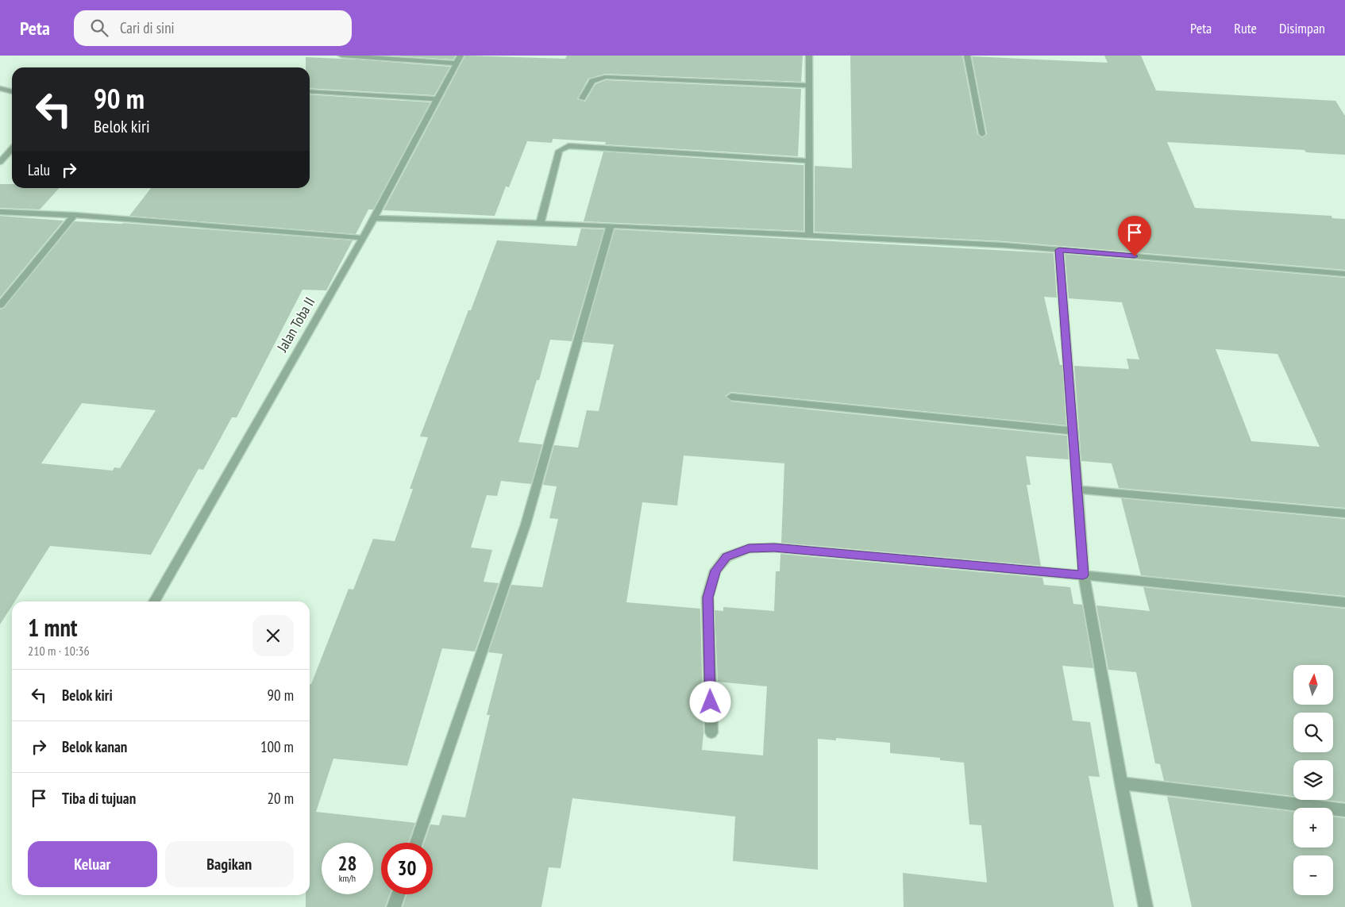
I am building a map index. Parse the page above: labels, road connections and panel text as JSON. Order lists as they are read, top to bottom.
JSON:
{
  "streets": {
    "street": ["Jalan Toba II"]
  },
  "north": "top",
  "page": {
    "header": "Peta",
    "search": "Cari di sini",
    "nav": ["Peta", "Rute", "Disimpan"],
    "turn": ["90 m", "Belok kiri"],
    "then": "Lalu",
    "heading": ["1 mnt", "210 m · 10:36"],
    "map_buttons": ["+", "−"],
    "list": [
      {
        "name": "Belok kiri",
        "value": "90 m"
      },
      {
        "name": "Belok kanan",
        "value": "100 m"
      },
      {
        "name": "Tiba di tujuan",
        "value": "20 m"
      }
    ],
    "buttons": ["Keluar", "Bagikan"],
    "speed": "28 km/h",
    "limit": "30"
  }
}
